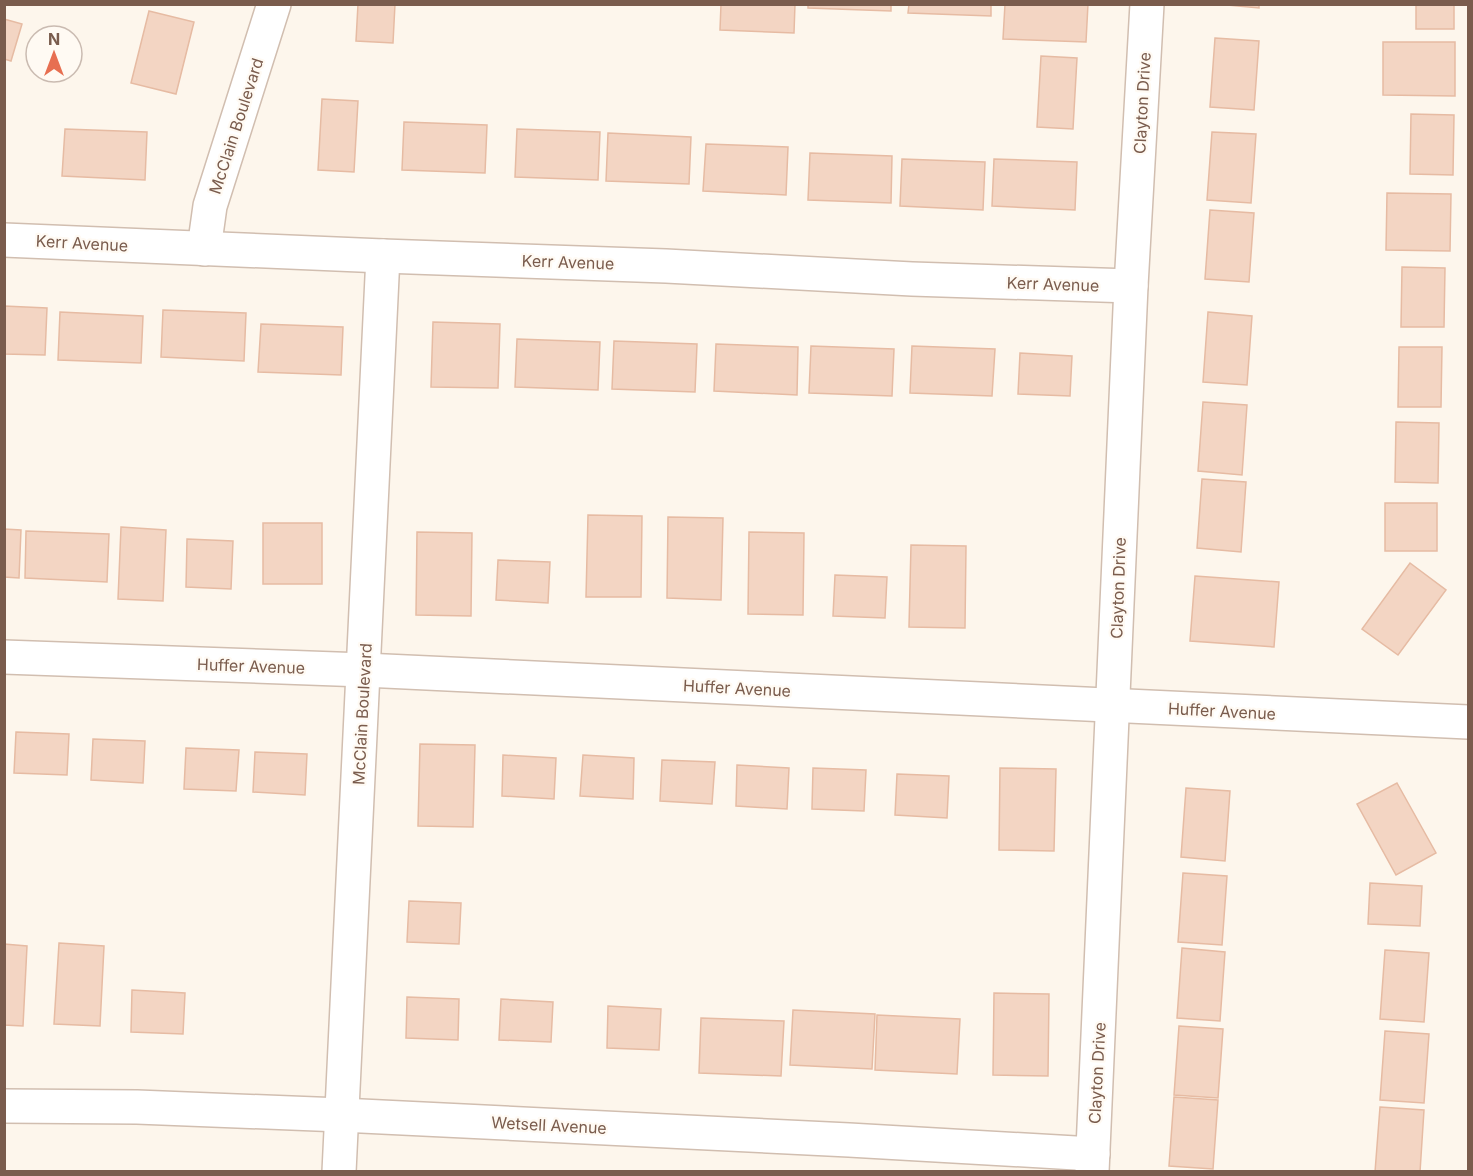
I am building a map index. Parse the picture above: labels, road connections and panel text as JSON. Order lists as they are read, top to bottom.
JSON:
{
  "streets": {
    "street": [
      "Clayton Drive",
      "McClain Boulevard",
      "Kerr Avenue",
      "Huffer Avenue",
      "Wetsell Avenue"
    ]
  },
  "crossings": [
    ["Clayton Drive", "Kerr Avenue"],
    ["Clayton Drive", "Huffer Avenue"],
    ["Clayton Drive", "Wetsell Avenue"],
    ["McClain Boulevard", "Kerr Avenue"],
    ["McClain Boulevard", "Huffer Avenue"],
    ["McClain Boulevard", "Wetsell Avenue"]
  ],
  "north": "top"
}
